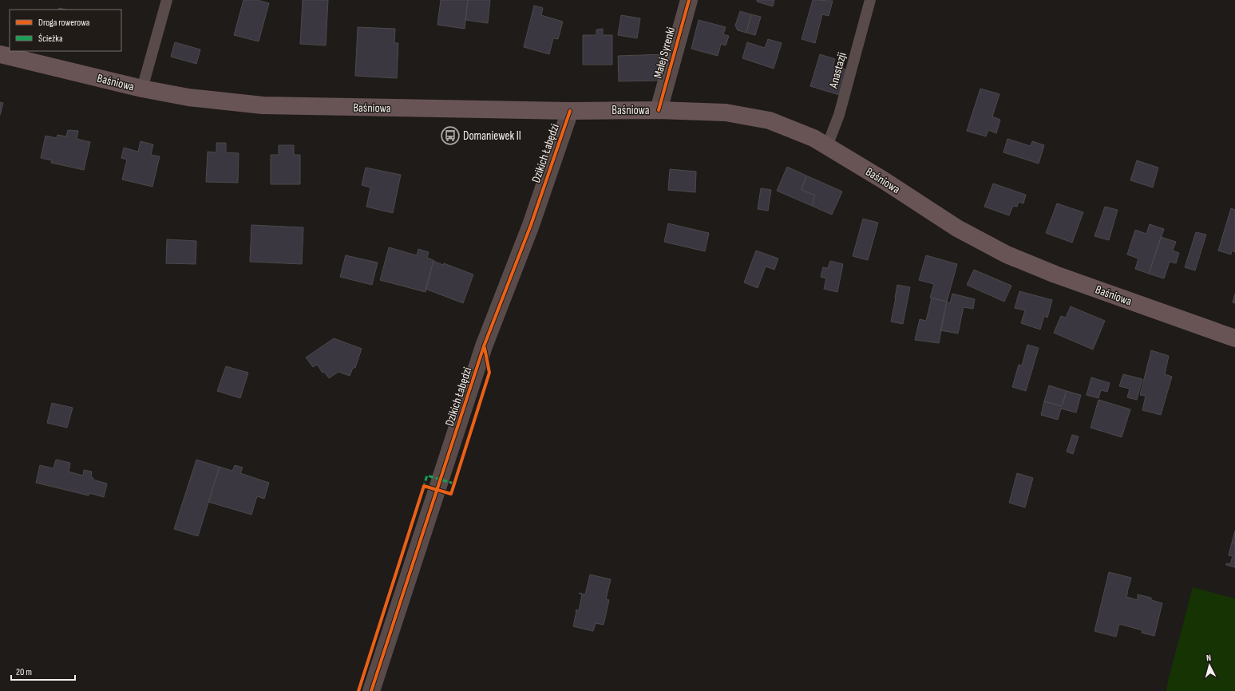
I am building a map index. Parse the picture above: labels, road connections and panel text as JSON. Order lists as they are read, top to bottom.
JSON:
{
  "streets": {
    "main road": ["Baśniowa"],
    "street": ["Małej Syrenki", "Dzikich Łabędzi"],
    "lane": ["Anastazji"]
  },
  "crossings": [
    ["Małej Syrenki", "Baśniowa"],
    ["Anastazji", "Baśniowa"],
    ["Baśniowa", "Dzikich Łabędzi"]
  ],
  "places": {
    "bus stop": ["Domaniewek II"]
  },
  "legend": ["Droga rowerowa", "Ścieżka"],
  "scale_bar": "20 m",
  "north": "top"
}
